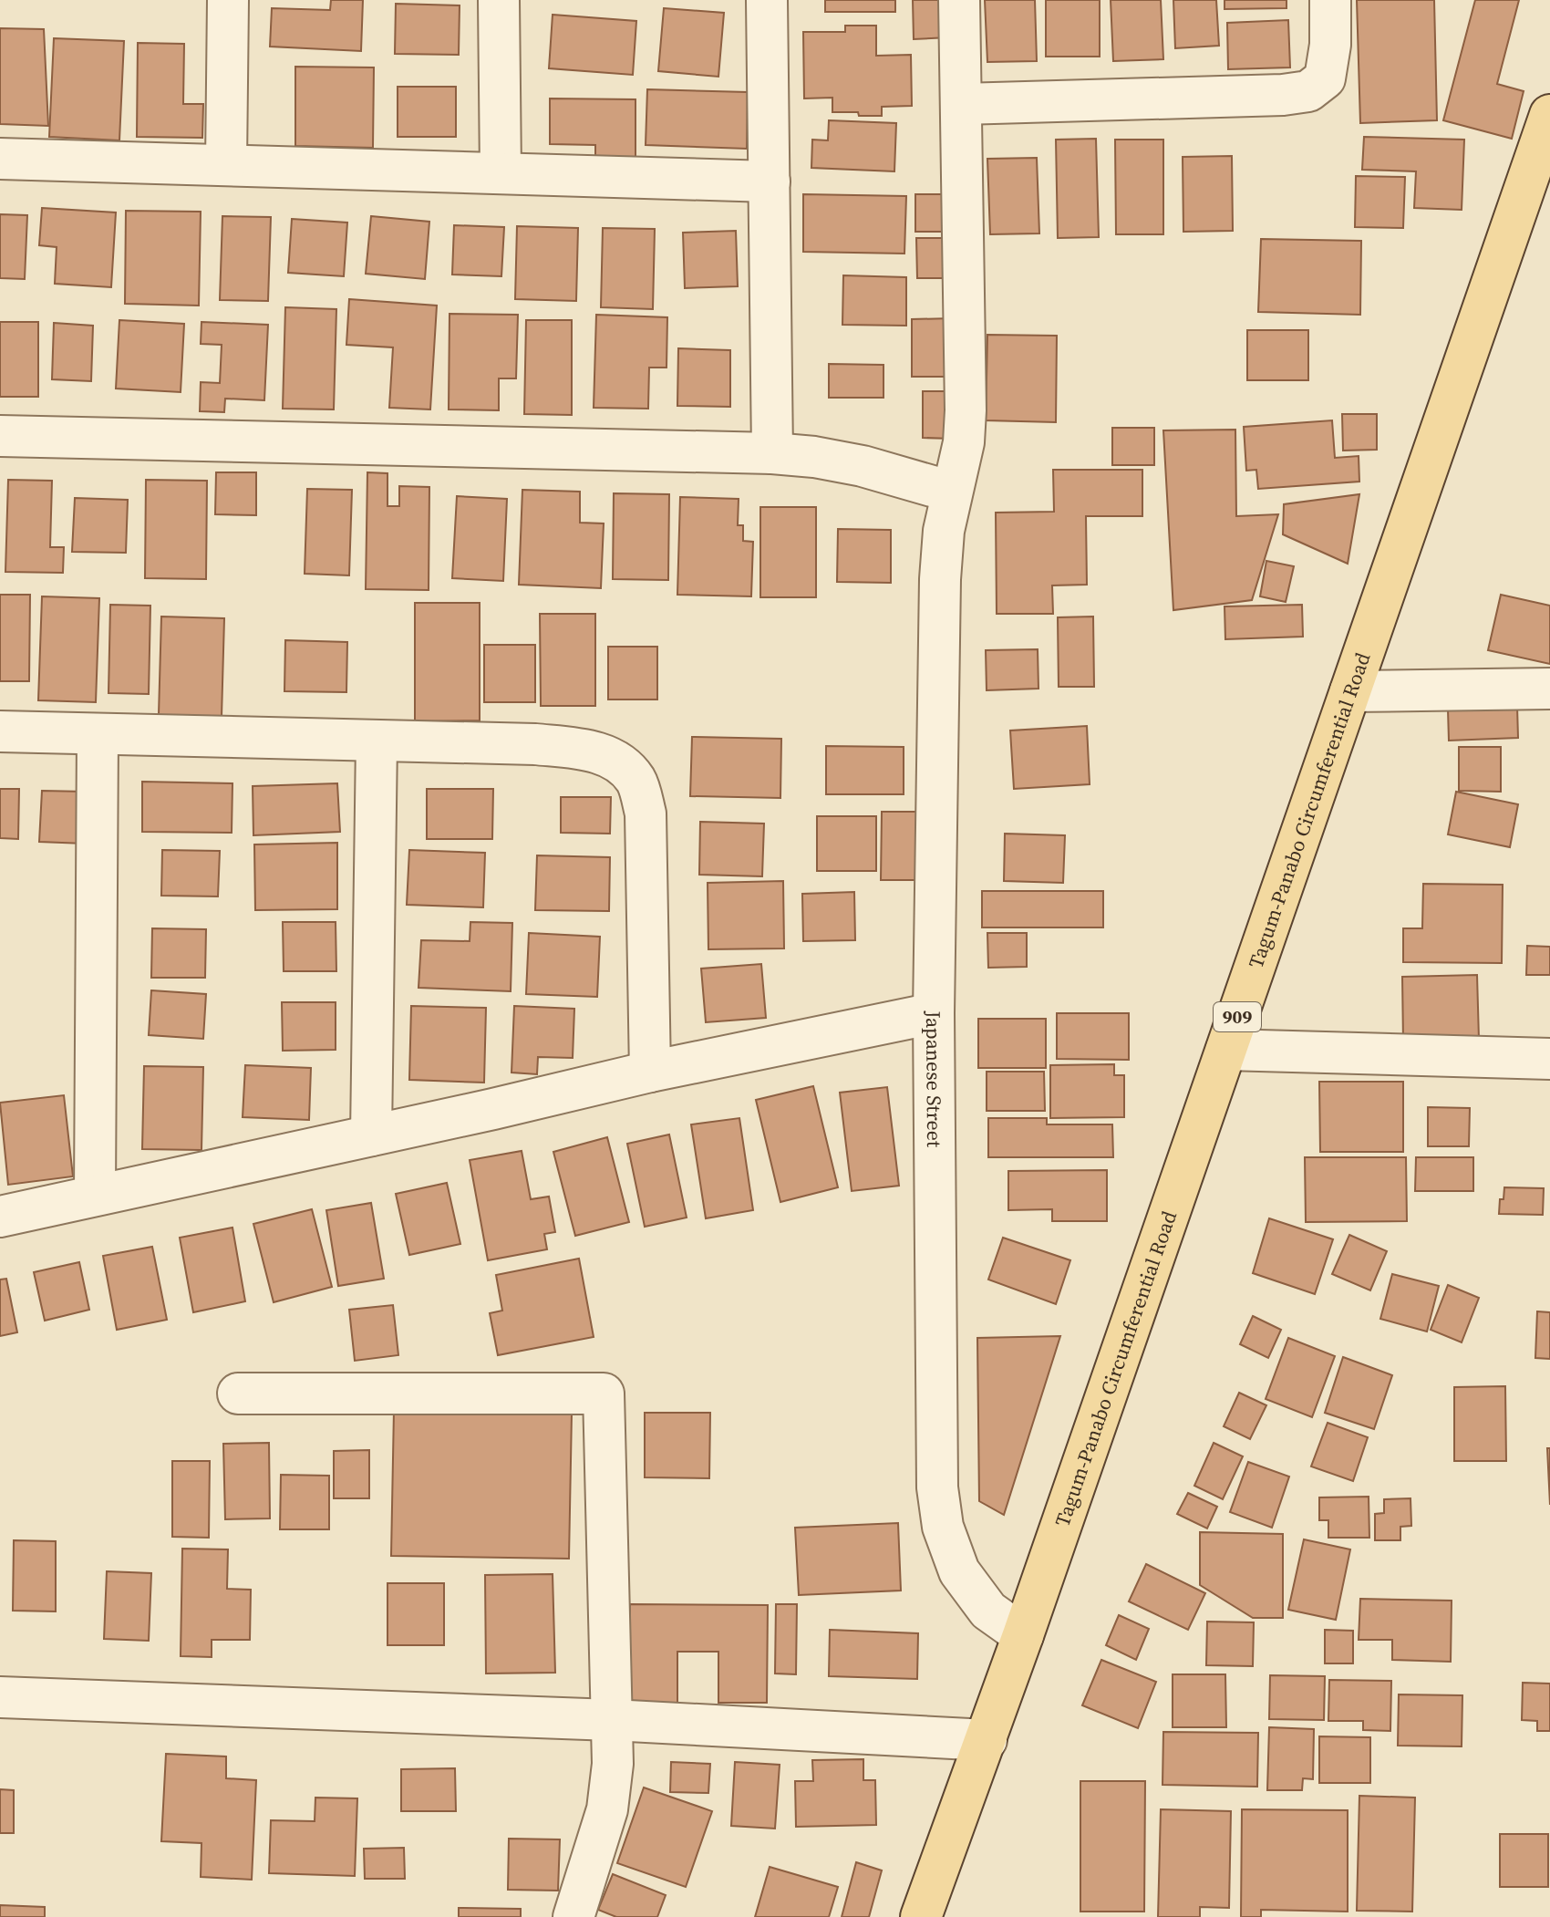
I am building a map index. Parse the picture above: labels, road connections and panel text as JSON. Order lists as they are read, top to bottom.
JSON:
{
  "streets": {
    "main road": ["Tagum-Panabo Circumferential Road", "909"],
    "street": ["Japanese Street"]
  },
  "crossings": [
    ["Tagum-Panabo Circumferential Road", "Japanese Street"]
  ]
}
